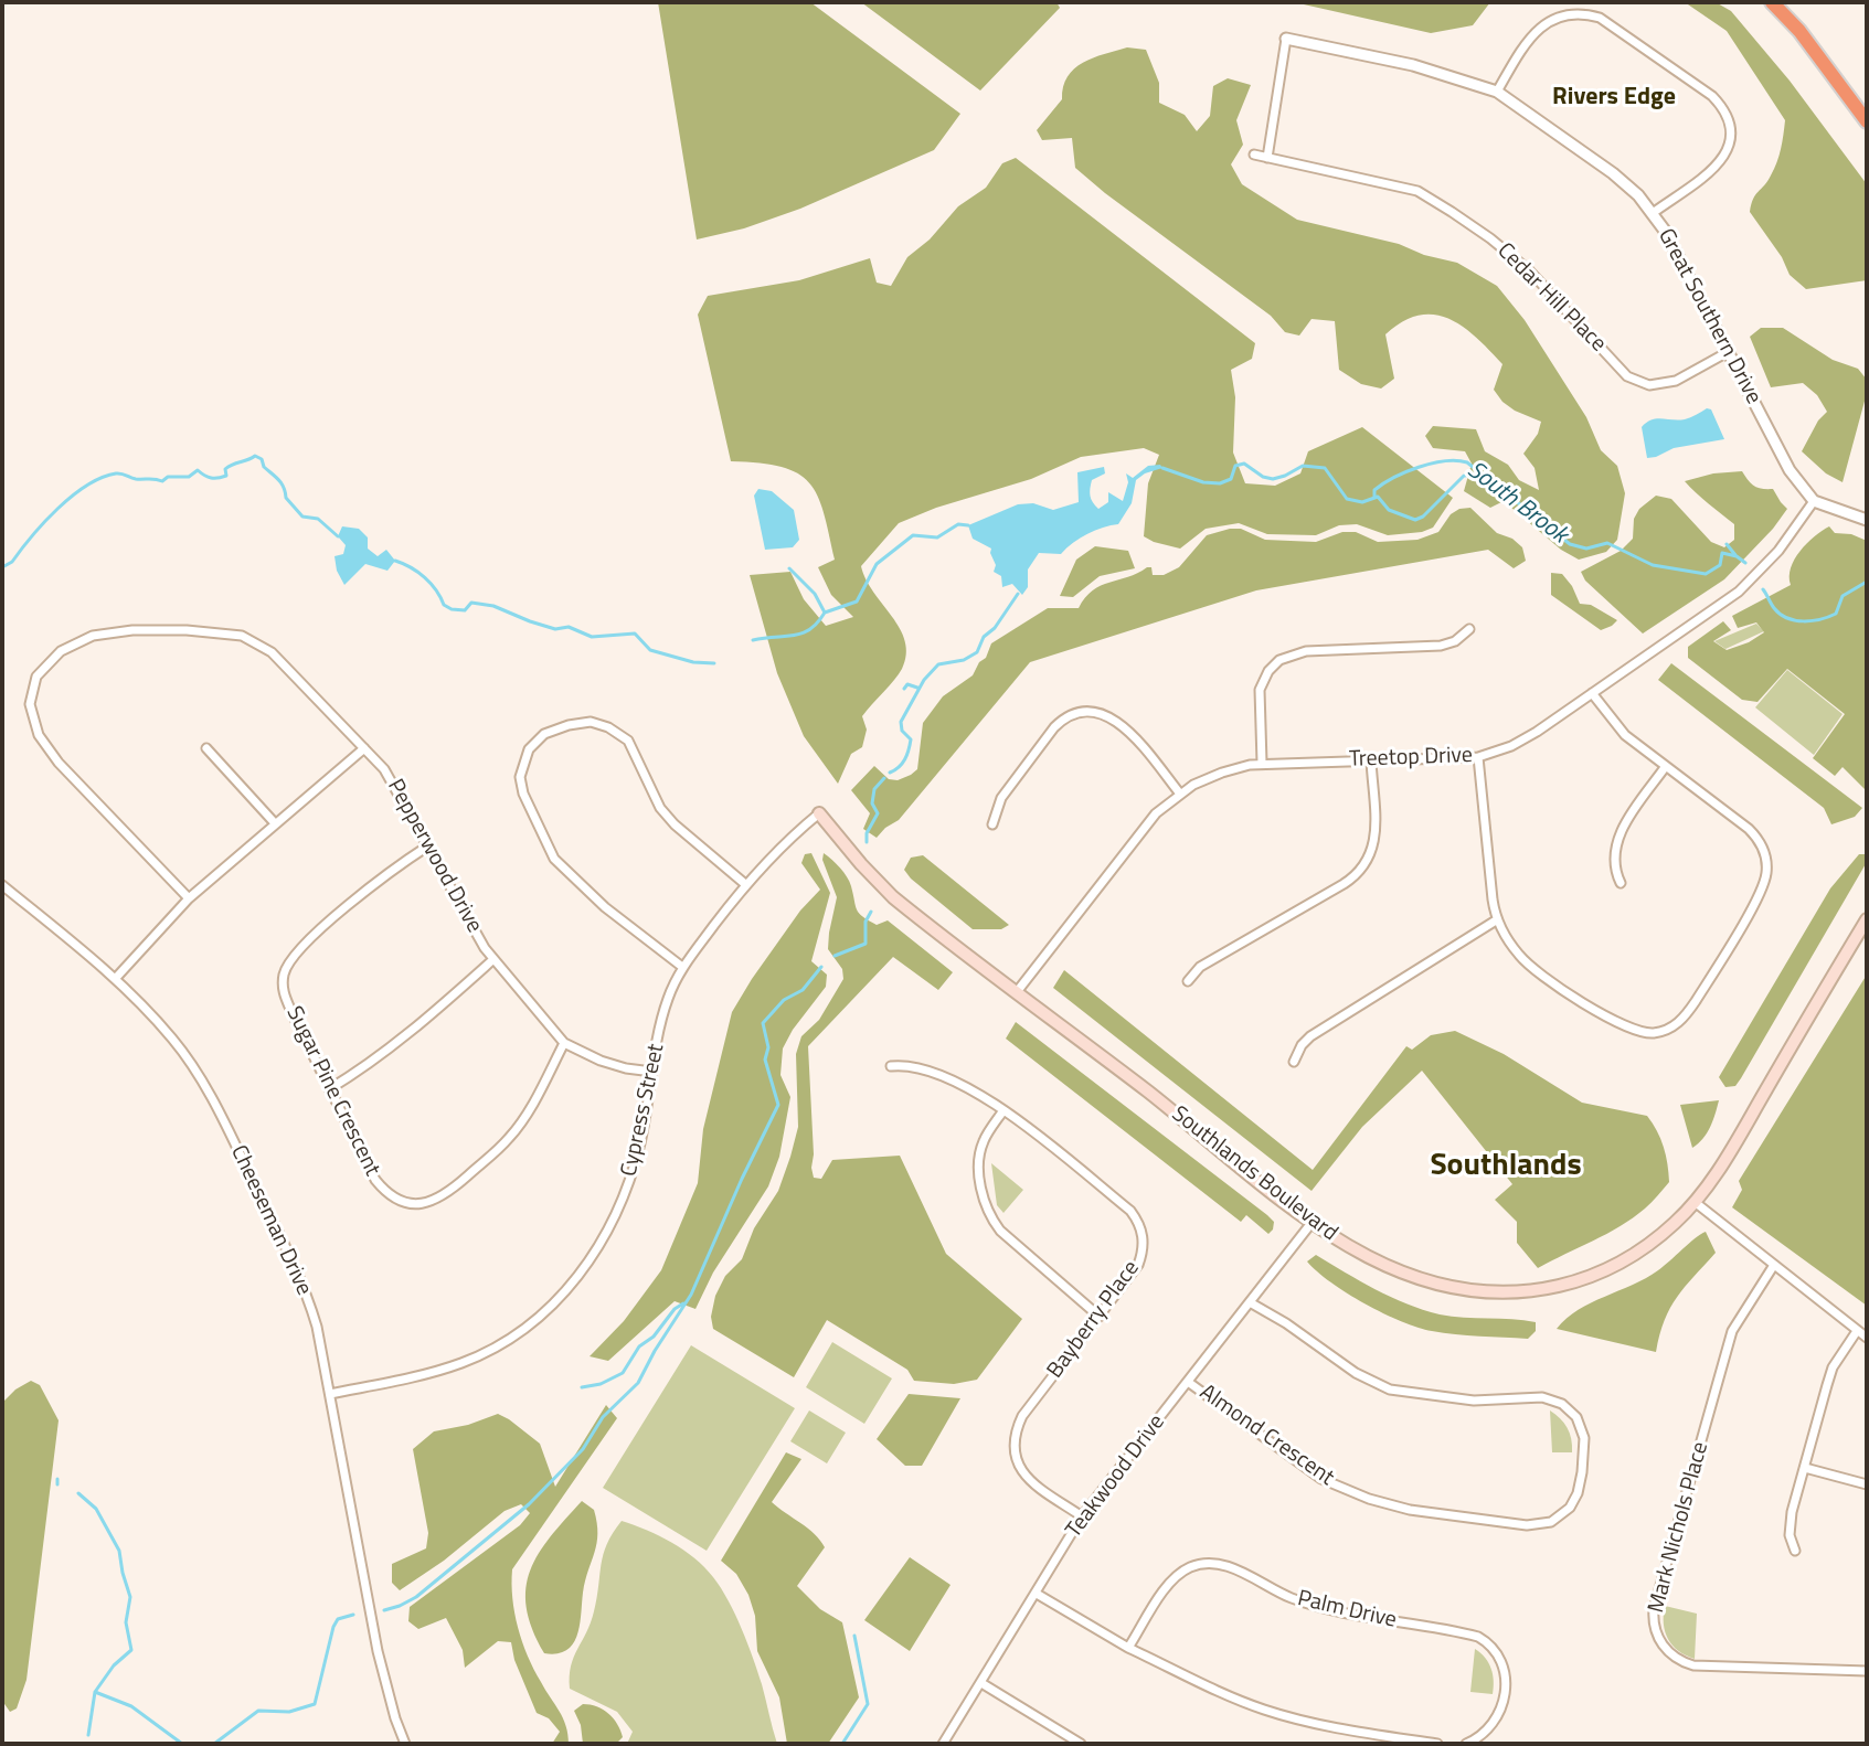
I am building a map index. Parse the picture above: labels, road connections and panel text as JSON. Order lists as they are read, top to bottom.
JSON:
{
  "streets": {
    "main road": ["Southlands Boulevard"],
    "street": [
      "Cedar Hill Place",
      "Great Southern Drive",
      "Treetop Drive",
      "Pepperwood Drive",
      "Sugar Pine Crescent",
      "Cypress Street",
      "Cheeseman Drive",
      "Bayberry Place",
      "Almond Crescent",
      "Teakwood Drive",
      "Mark Nichols Place",
      "Palm Drive"
    ]
  },
  "crossings": [
    ["Cedar Hill Place", "Great Southern Drive"],
    ["Great Southern Drive", "Treetop Drive"],
    ["Treetop Drive", "Southlands Boulevard"],
    ["Pepperwood Drive", "Sugar Pine Crescent"],
    ["Pepperwood Drive", "Cypress Street"],
    ["Cypress Street", "Southlands Boulevard"],
    ["Cypress Street", "Cheeseman Drive"],
    ["Southlands Boulevard", "Teakwood Drive"],
    ["Bayberry Place", "Teakwood Drive"],
    ["Almond Crescent", "Teakwood Drive"]
  ],
  "districts": ["Rivers Edge", "Southlands"],
  "water": ["South Brook"]
}
